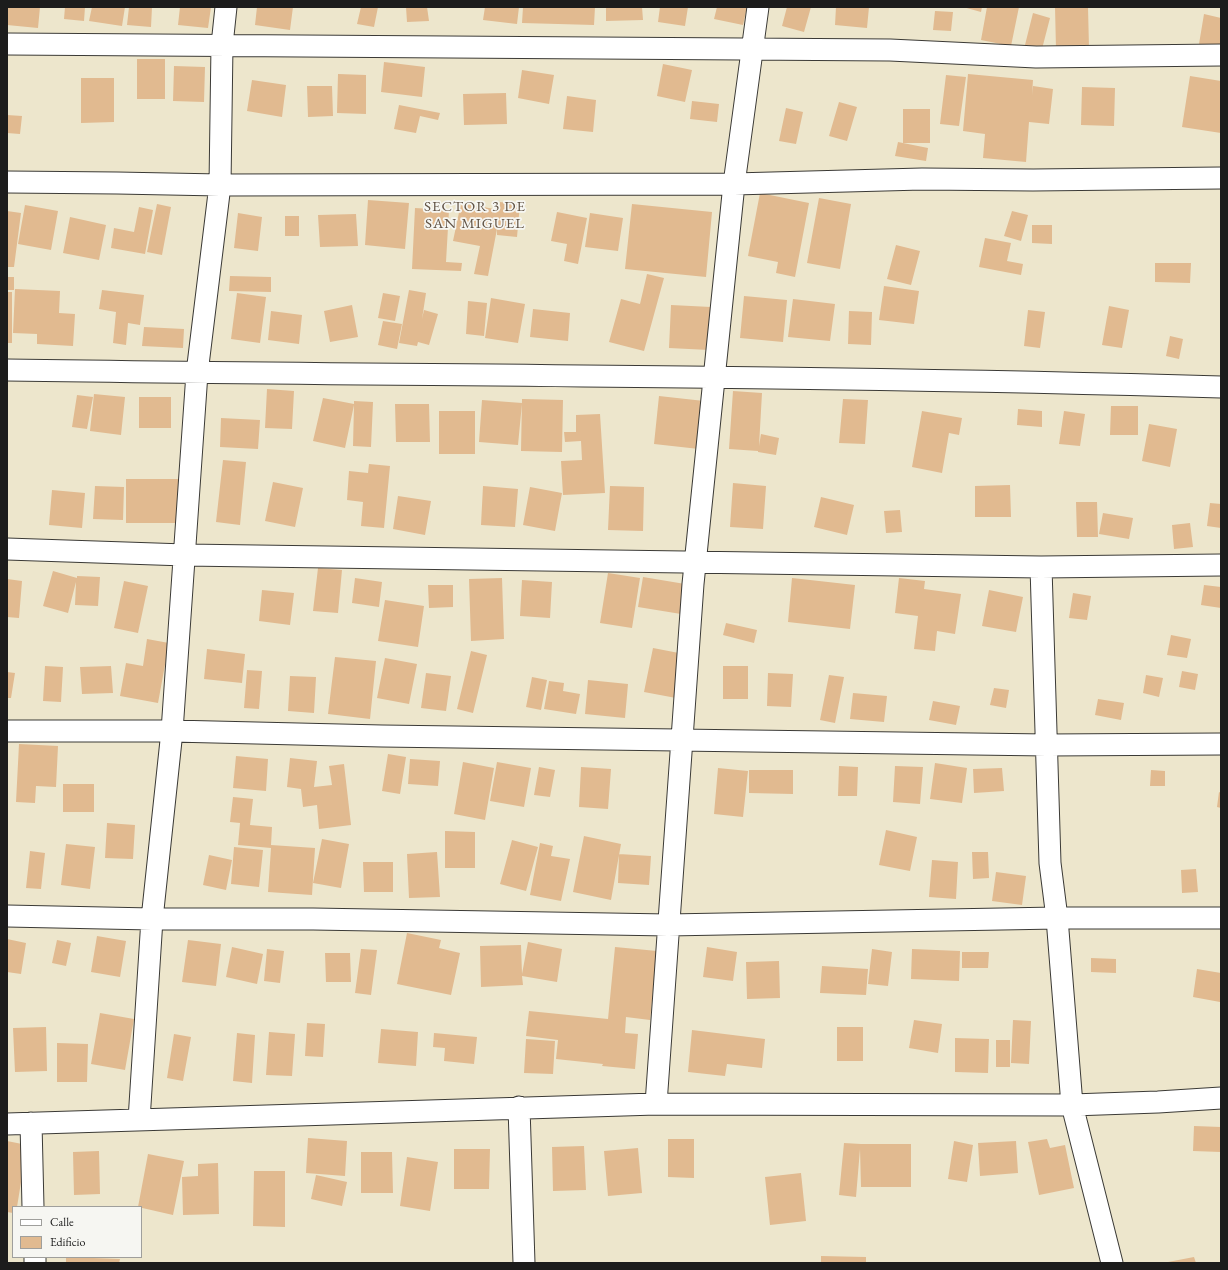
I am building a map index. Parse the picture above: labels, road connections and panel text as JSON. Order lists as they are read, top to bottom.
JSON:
{
  "districts": ["SECTOR 3 DE SAN MIGUEL"],
  "legend": ["Calle", "Edificio"]
}
